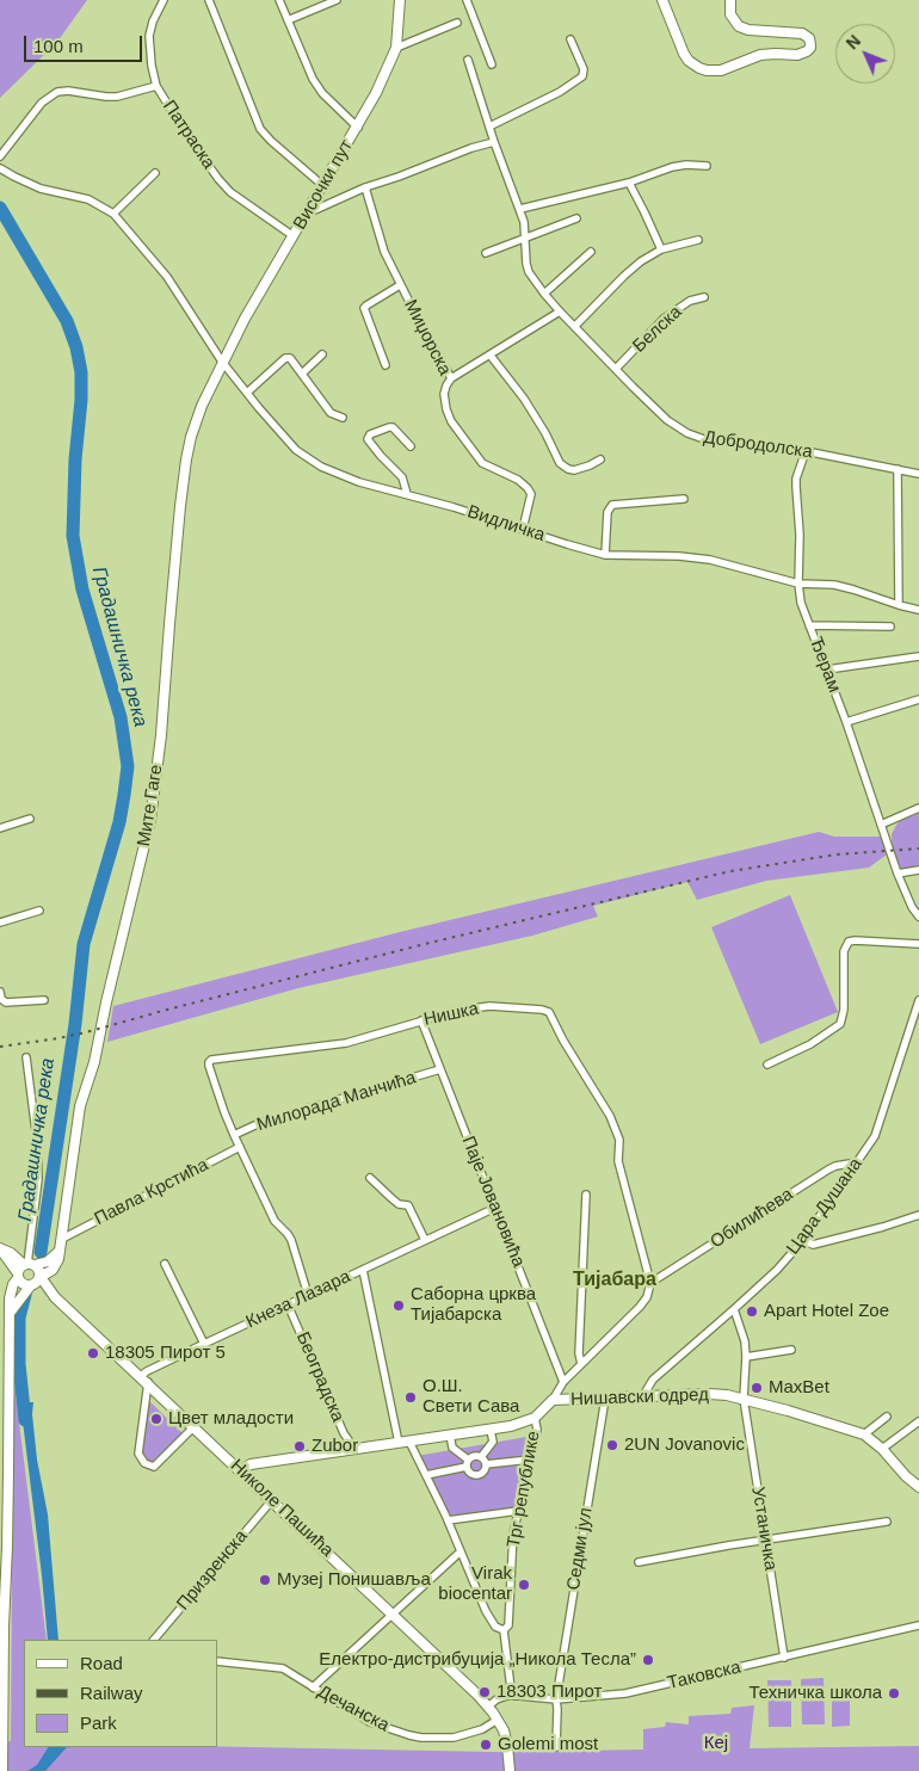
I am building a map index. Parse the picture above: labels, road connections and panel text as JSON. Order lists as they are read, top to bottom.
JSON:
{
  "streets": {
    "main road": [
      "Височки пут",
      "Мите Гаге",
      "Нишавски одред",
      "Трг републике",
      "Николе Пашића"
    ],
    "street": [
      "Патраска",
      "Белска",
      "Миџорска",
      "Добродолска",
      "Видличка",
      "Ђерам",
      "Нишка",
      "Милорада Манчића",
      "Павла Крстића",
      "Паје Јовановића",
      "Цара Душана",
      "Обилићева",
      "Кнеза Лазара",
      "Београдска",
      "Устаничка",
      "Седми јул",
      "Призренска",
      "Таковска",
      "Дечанска"
    ]
  },
  "crossings": [
    ["Патраска", "Височки пут"],
    ["Височки пут", "Видличка"],
    ["Височки пут", "Мите Гаге"],
    ["Белска", "Добродолска"],
    ["Миџорска", "Видличка"],
    ["Добродолска", "Ђерам"],
    ["Видличка", "Ђерам"],
    ["Видличка", "Мите Гаге"],
    ["Мите Гаге", "Павла Крстића"],
    ["Нишка", "Милорада Манчића"],
    ["Нишка", "Паје Јовановића"],
    ["Нишка", "Обилићева"],
    ["Милорада Манчића", "Паје Јовановића"],
    ["Паје Јовановића", "Обилићева"],
    ["Паје Јовановића", "Кнеза Лазара"],
    ["Паје Јовановића", "Трг републике"],
    ["Цара Душана", "Обилићева"],
    ["Цара Душана", "Нишавски одред"],
    ["Цара Душана", "Устаничка"],
    ["Обилићева", "Трг републике"],
    ["Кнеза Лазара", "Београдска"],
    ["Кнеза Лазара", "Николе Пашића"],
    ["Београдска", "Трг републике"],
    ["Нишавски одред", "Трг републике"],
    ["Нишавски одред", "Устаничка"],
    ["Нишавски одред", "Седми јул"],
    ["Трг републике", "Николе Пашића"],
    ["Николе Пашића", "Призренска"],
    ["Николе Пашића", "Таковска"],
    ["Устаничка", "Таковска"],
    ["Седми јул", "Таковска"]
  ],
  "districts": ["Тијабара"],
  "water": ["Градашничка река"],
  "parks": ["Кеј"],
  "places": [
    "Саборна црква Тијабарска",
    "Apart Hotel Zoe",
    "18305 Пирот 5",
    "MaxBet",
    "О.Ш. Свети Сава",
    "Цвет младости",
    "2UN Jovanovic",
    "Zubor",
    "Музеј Понишавља",
    "Virak biocentar",
    "Електро-дистрибуција „Никола Тесла”",
    "18303 Пирот",
    "Техничка школа",
    "Golemi most"
  ],
  "legend": ["Road", "Railway", "Park"],
  "scale_bar": "100 m",
  "north": "top left"
}
